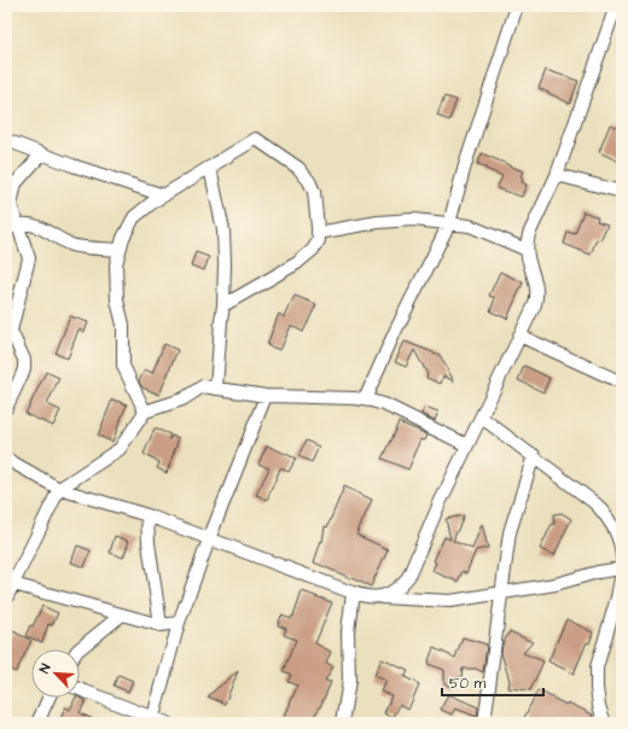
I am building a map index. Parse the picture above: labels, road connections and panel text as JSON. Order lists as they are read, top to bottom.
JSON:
{
  "scale_bar": "50 m",
  "north": "top left"
}
